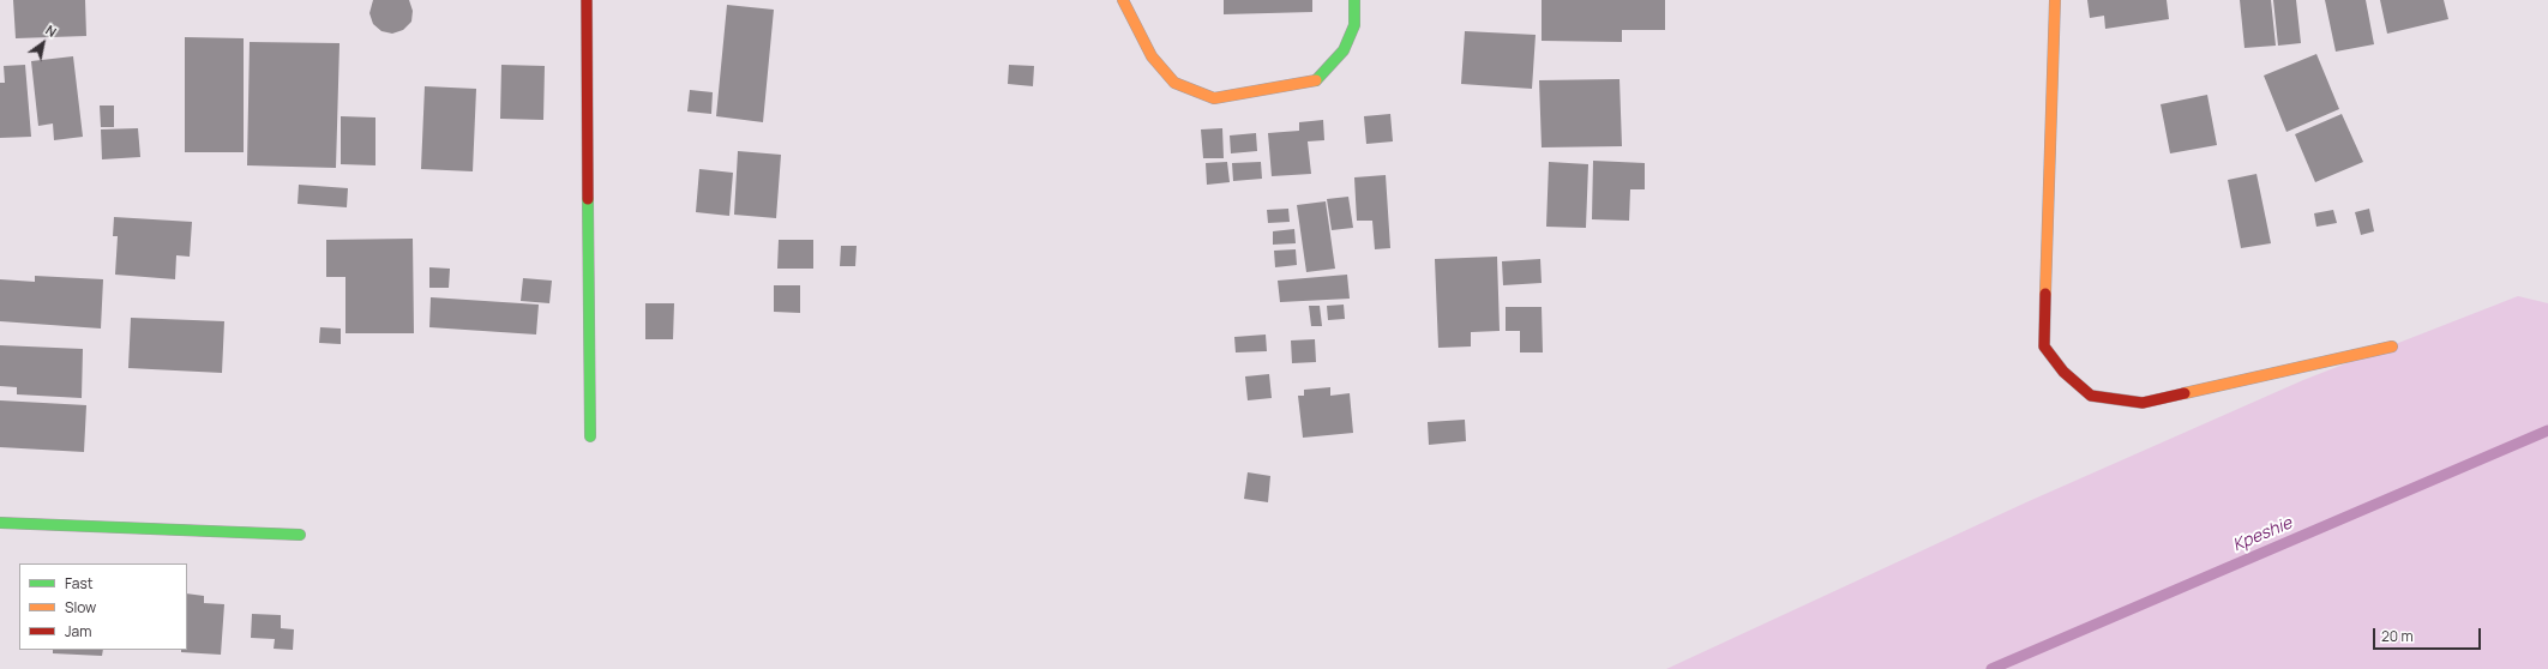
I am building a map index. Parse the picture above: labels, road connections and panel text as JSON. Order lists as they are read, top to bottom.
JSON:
{
  "water": ["Kpeshie"],
  "legend": ["Fast", "Slow", "Jam"],
  "scale_bar": "20 m",
  "north": "top right"
}
